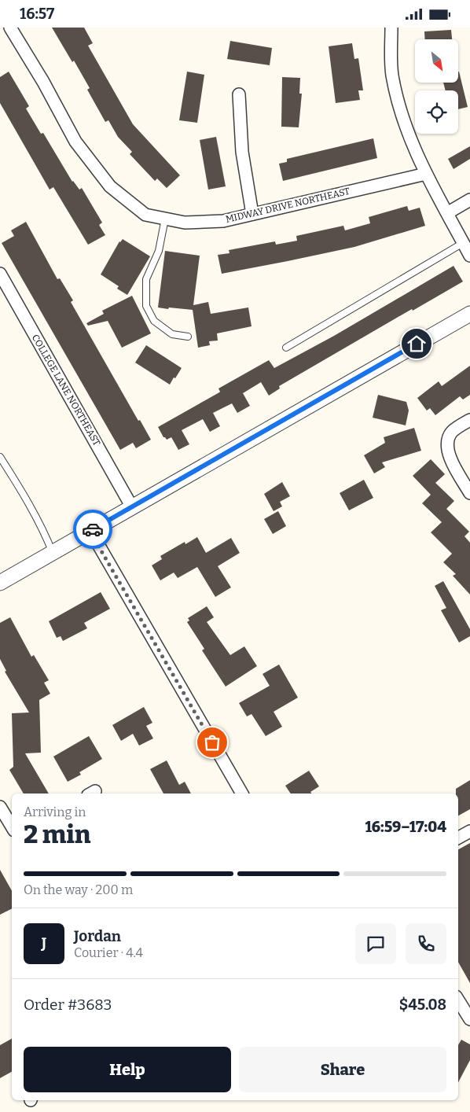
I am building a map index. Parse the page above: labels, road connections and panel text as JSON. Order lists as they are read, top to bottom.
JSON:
{
  "streets": {
    "street": ["MIDWAY DRIVE NORTHEAST", "COLLEGE LANE NORTHEAST"]
  },
  "north": "bottom right",
  "page": {
    "status": "16:57",
    "heading": ["2 min", "Arriving in", "16:59–17:04"],
    "panel": [
      "Jordan",
      "Courier · 4.4",
      "Order #3683",
      "$45.08"
    ],
    "bar": "On the way · 200 m",
    "round": "J",
    "buttons": ["Help", "Share"]
  }
}
